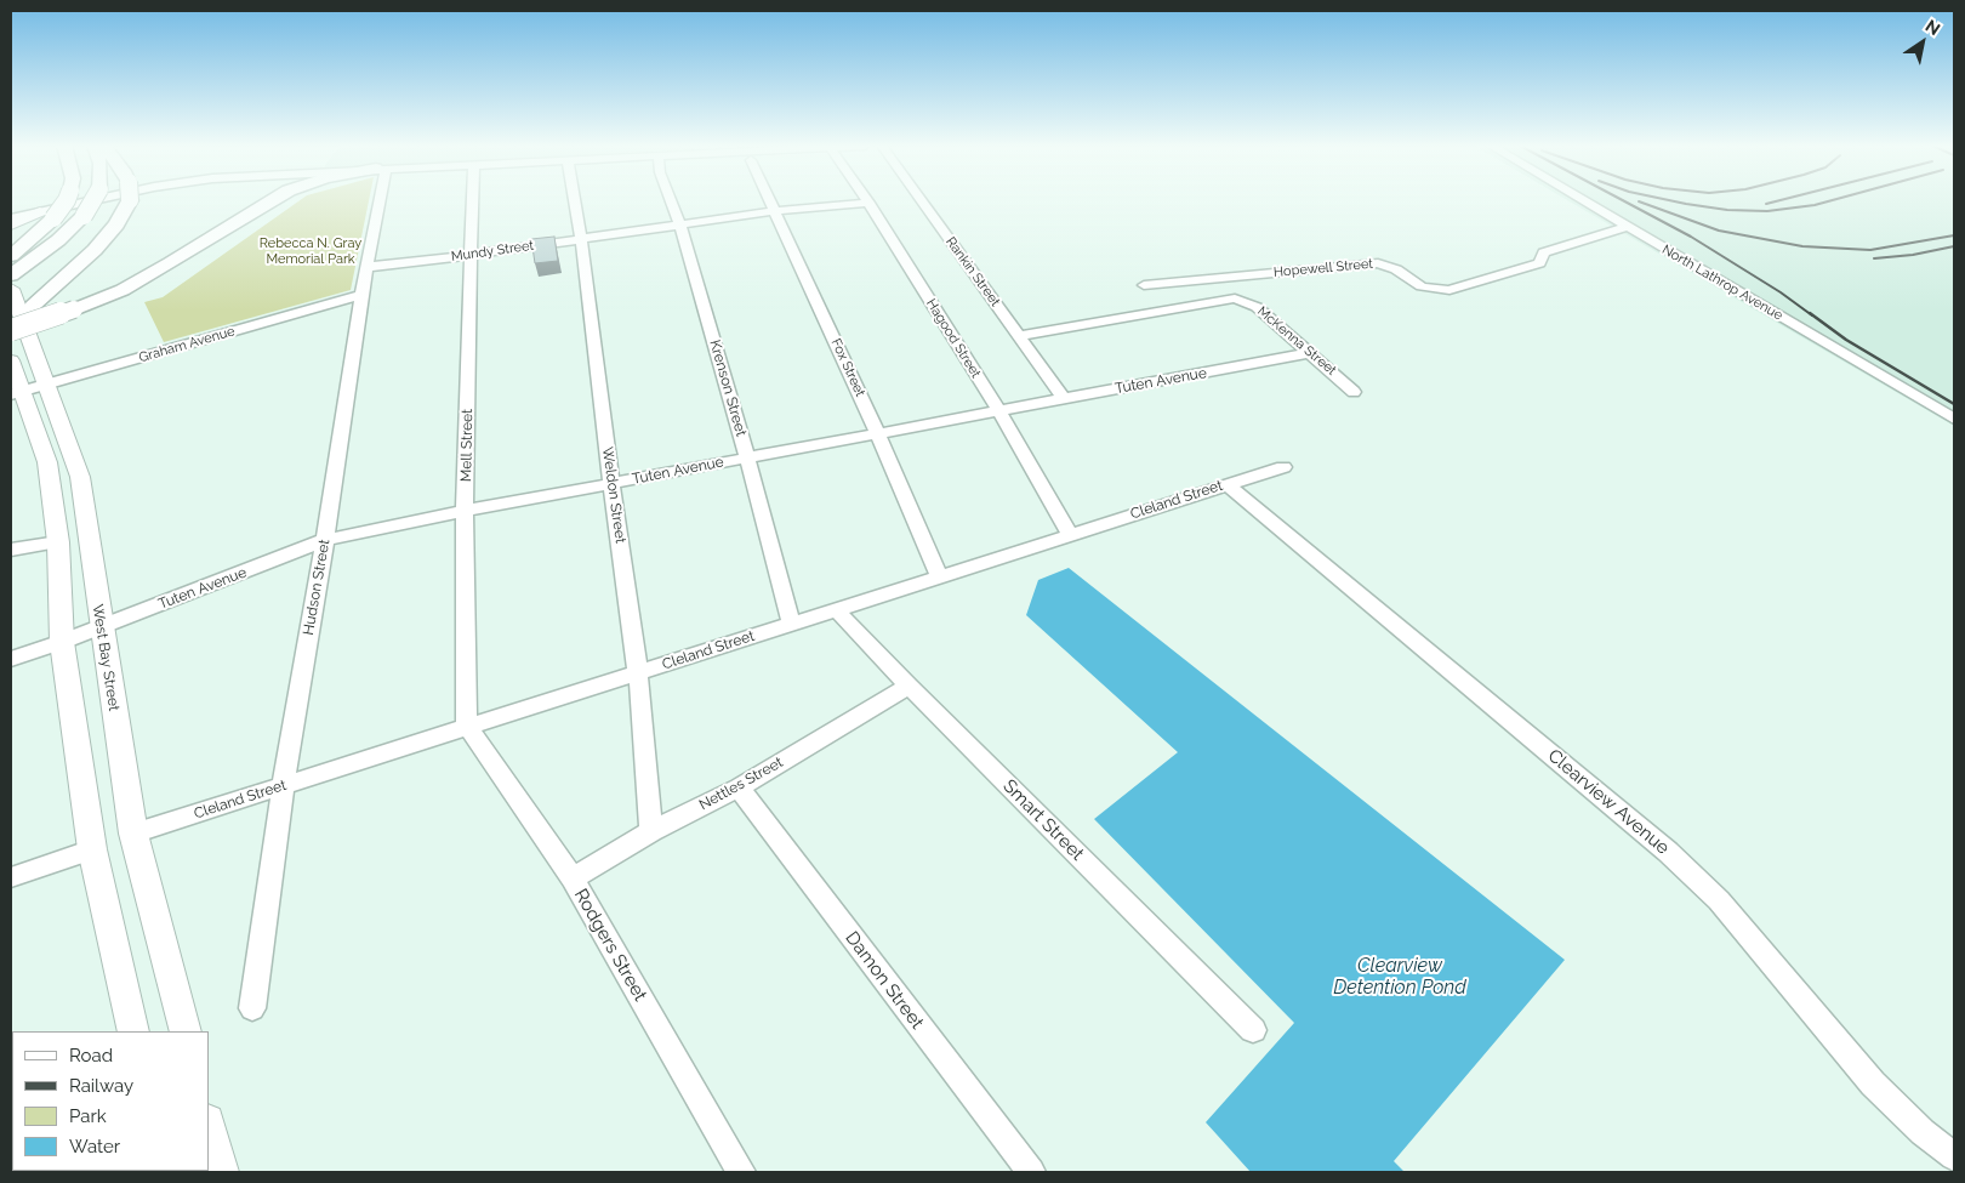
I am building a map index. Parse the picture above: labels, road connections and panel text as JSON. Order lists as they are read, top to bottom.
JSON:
{
  "streets": {
    "main road": ["West Bay Street"],
    "street": [
      "Mundy Street",
      "Hopewell Street",
      "Rankin Street",
      "North Lathrop Avenue",
      "Hagood Street",
      "McKenna Street",
      "Graham Avenue",
      "Fox Street",
      "Tuten Avenue",
      "Krenson Street",
      "Mell Street",
      "Weldon Street",
      "Cleland Street",
      "Hudson Street",
      "Nettles Street",
      "Clearview Avenue",
      "Smart Street",
      "Rodgers Street",
      "Damon Street"
    ]
  },
  "crossings": [
    ["Mundy Street", "Hagood Street"],
    ["Mundy Street", "Fox Street"],
    ["Mundy Street", "Krenson Street"],
    ["Mundy Street", "Mell Street"],
    ["Mundy Street", "Weldon Street"],
    ["Mundy Street", "Hudson Street"],
    ["Hopewell Street", "North Lathrop Avenue"],
    ["Rankin Street", "McKenna Street"],
    ["Rankin Street", "Tuten Avenue"],
    ["Hagood Street", "Tuten Avenue"],
    ["Hagood Street", "Cleland Street"],
    ["McKenna Street", "Tuten Avenue"],
    ["Graham Avenue", "Hudson Street"],
    ["Graham Avenue", "West Bay Street"],
    ["Fox Street", "Tuten Avenue"],
    ["Fox Street", "Cleland Street"],
    ["Tuten Avenue", "Krenson Street"],
    ["Tuten Avenue", "Mell Street"],
    ["Tuten Avenue", "Weldon Street"],
    ["Tuten Avenue", "Hudson Street"],
    ["Tuten Avenue", "West Bay Street"],
    ["Krenson Street", "Cleland Street"],
    ["Mell Street", "Cleland Street"],
    ["Mell Street", "Rodgers Street"],
    ["Weldon Street", "Cleland Street"],
    ["Weldon Street", "Nettles Street"],
    ["Cleland Street", "Hudson Street"],
    ["Cleland Street", "West Bay Street"],
    ["Cleland Street", "Clearview Avenue"],
    ["Cleland Street", "Smart Street"],
    ["Cleland Street", "Rodgers Street"],
    ["Nettles Street", "Smart Street"],
    ["Nettles Street", "Rodgers Street"],
    ["Nettles Street", "Damon Street"]
  ],
  "water": ["Clearview Detention Pond"],
  "parks": ["Rebecca N. Gray Memorial Park"],
  "legend": [
    "Road",
    "Railway",
    "Park",
    "Water"
  ],
  "north": "top right"
}
